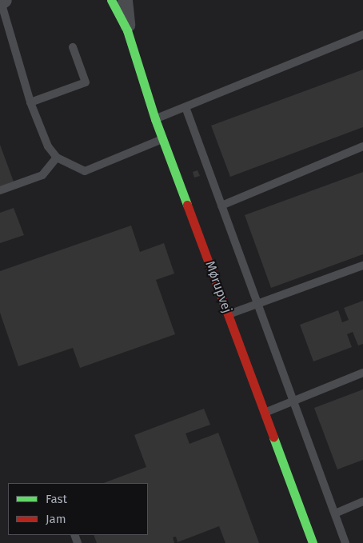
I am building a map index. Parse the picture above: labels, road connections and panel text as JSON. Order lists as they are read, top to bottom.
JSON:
{
  "streets": {
    "street": ["Mørupvej"]
  },
  "legend": ["Fast", "Jam"]
}
